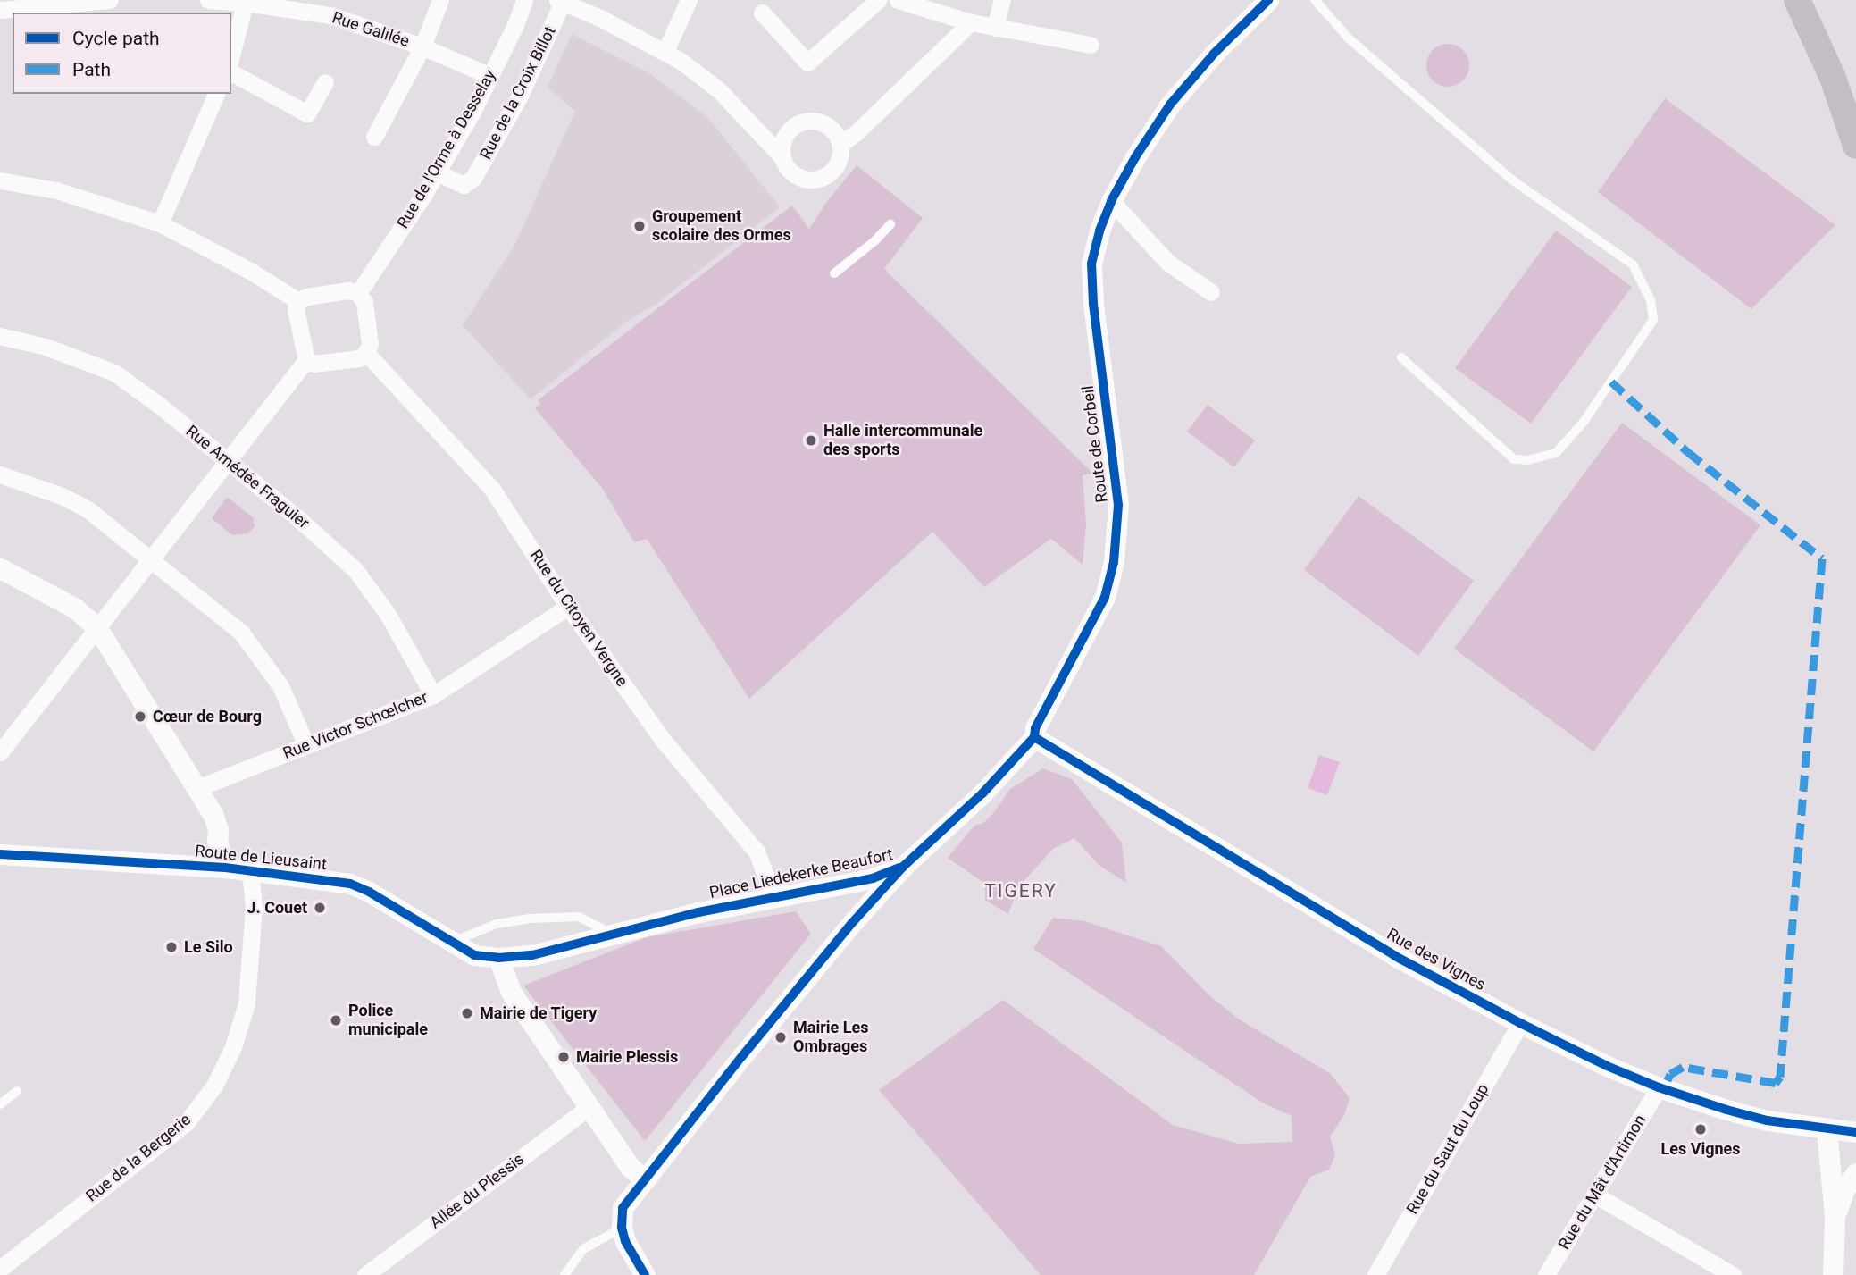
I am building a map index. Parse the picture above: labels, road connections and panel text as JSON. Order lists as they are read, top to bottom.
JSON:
{
  "streets": {
    "street": [
      "Rue Galilée",
      "Rue de la Croix Billot",
      "Rue de l'Orme à Desselay",
      "Route de Corbeil",
      "Rue Amédée Fraguier",
      "Rue du Citoyen Vergne",
      "Rue Victor Schœlcher",
      "Route de Lieusaint",
      "Place Liedekerke Beaufort",
      "Rue des Vignes",
      "Rue du Saut du Loup",
      "Rue de la Bergerie",
      "Rue du Mât d'Artimon",
      "Allée du Plessis"
    ]
  },
  "crossings": [
    ["Rue Galilée", "Rue de l'Orme à Desselay"],
    ["Rue de la Croix Billot", "Rue de l'Orme à Desselay"],
    ["Rue de l'Orme à Desselay", "Rue du Citoyen Vergne"],
    ["Route de Corbeil", "Place Liedekerke Beaufort"],
    ["Route de Corbeil", "Rue des Vignes"],
    ["Rue Amédée Fraguier", "Rue Victor Schœlcher"],
    ["Rue du Citoyen Vergne", "Rue Victor Schœlcher"],
    ["Rue du Citoyen Vergne", "Place Liedekerke Beaufort"],
    ["Route de Lieusaint", "Place Liedekerke Beaufort"],
    ["Route de Lieusaint", "Rue de la Bergerie"],
    ["Rue des Vignes", "Rue du Saut du Loup"],
    ["Rue des Vignes", "Rue du Mât d'Artimon"]
  ],
  "districts": ["TIGERY"],
  "places": [
    "Groupement scolaire des Ormes",
    "Halle intercommunale des sports",
    "Cœur de Bourg",
    "J. Couet",
    "Le Silo",
    "Mairie de Tigery",
    "Police municipale",
    "Mairie Les Ombrages",
    "Mairie Plessis",
    "Les Vignes"
  ],
  "legend": ["Cycle path", "Path"]
}
